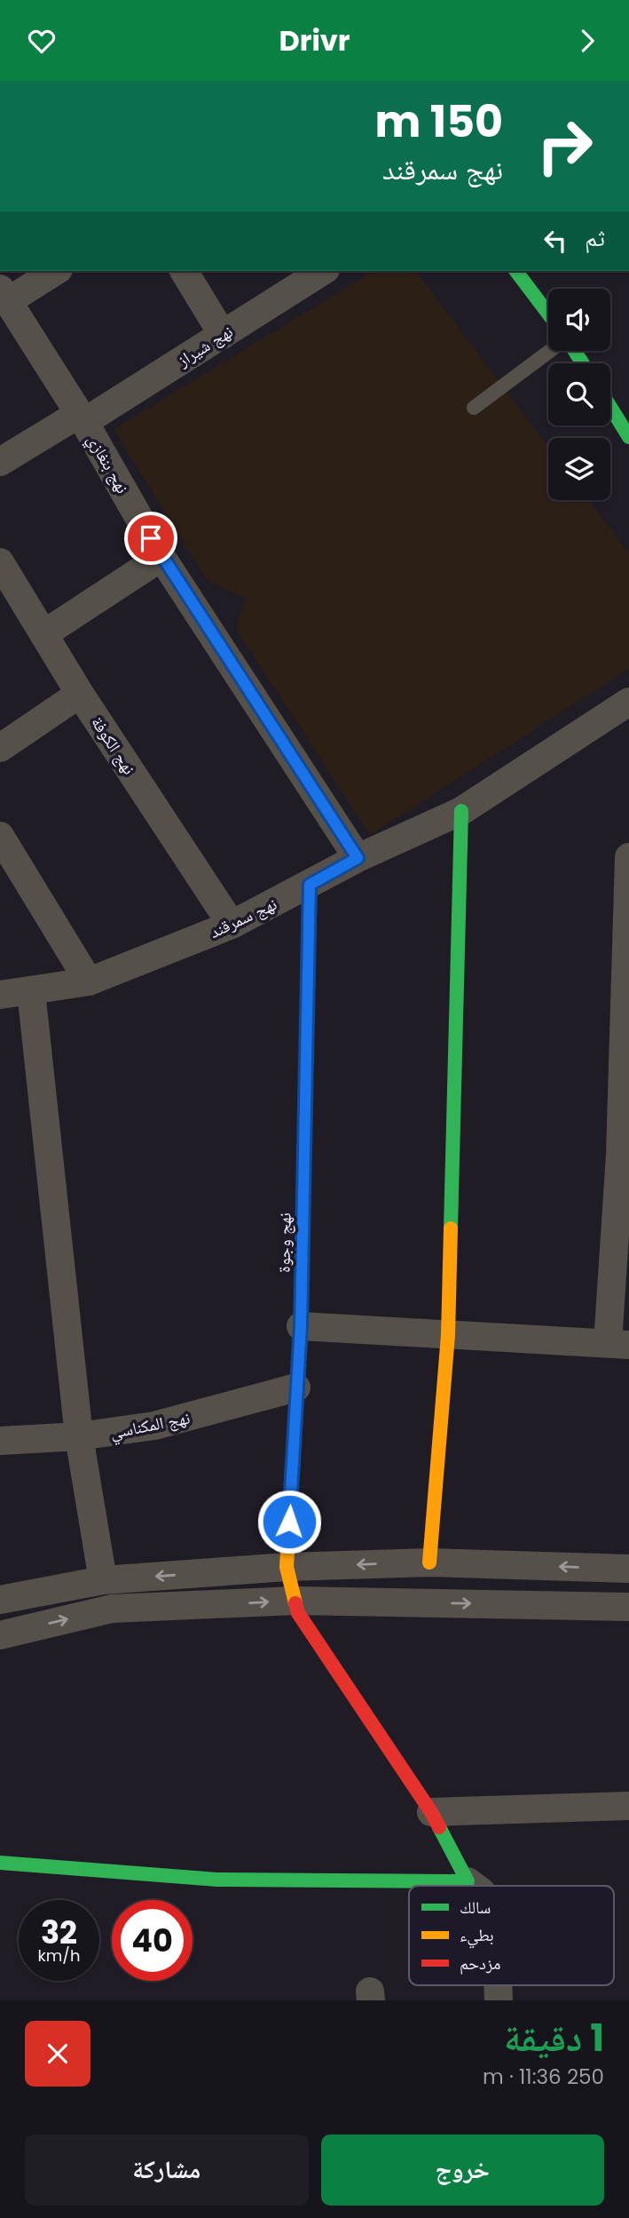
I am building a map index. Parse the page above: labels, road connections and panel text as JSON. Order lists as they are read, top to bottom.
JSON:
{
  "streets": {
    "street": [
      "نهج شيراز",
      "نهج بنغازي",
      "نهج الكوفة",
      "نهج سمرقند",
      "نهج وجوة",
      "نهج المكناسي"
    ]
  },
  "crossings": [
    ["نهج شيراز", "نهج بنغازي"],
    ["نهج بنغازي", "نهج سمرقند"],
    ["نهج الكوفة", "نهج سمرقند"],
    ["نهج سمرقند", "نهج وجوة"],
    ["نهج وجوة", "نهج المكناسي"]
  ],
  "legend": ["سالك", "بطيء", "مزدحم"],
  "page": {
    "header": "Drivr",
    "turn": ["150 m", "نهج سمرقند"],
    "then": "ثم",
    "speed": "32 km/h",
    "limit": "40",
    "heading": ["1 دقيقة", "250 m · 11:36"],
    "buttons": ["خروج", "مشاركة"]
  }
}
